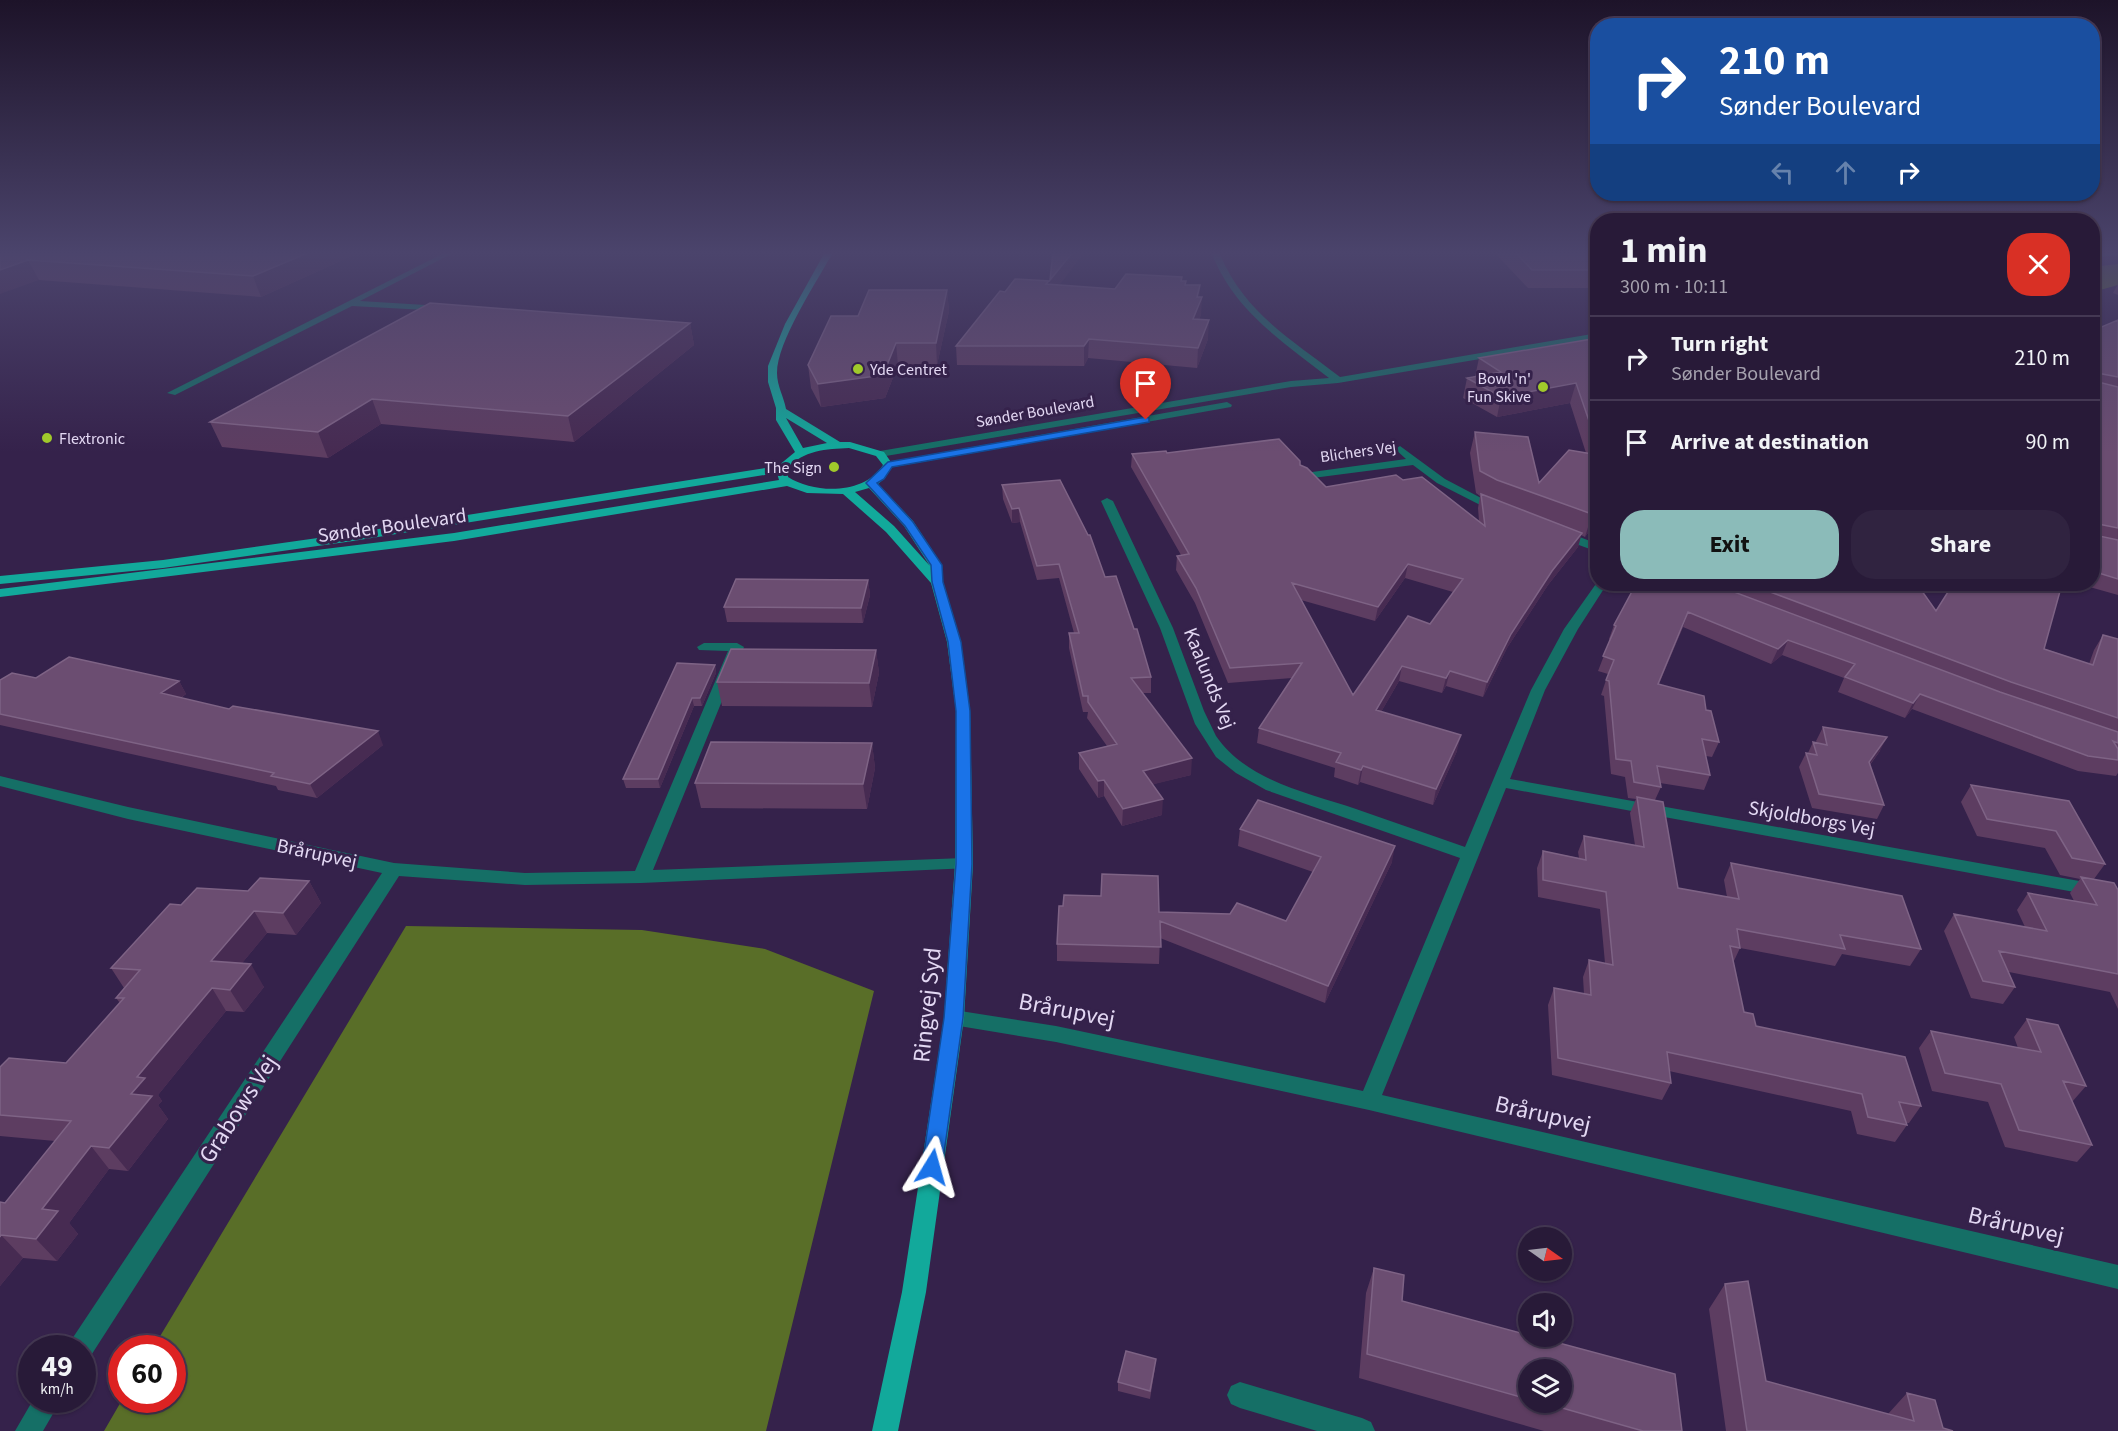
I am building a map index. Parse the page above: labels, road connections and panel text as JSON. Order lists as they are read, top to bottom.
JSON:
{
  "streets": {
    "main road": ["Sønder Boulevard", "Ringvej Syd"],
    "street": [
      "Blichers Vej",
      "Kaalunds Vej",
      "Skjoldborgs Vej",
      "Brårupvej",
      "Grabows Vej"
    ]
  },
  "crossings": [
    ["Brårupvej", "Ringvej Syd"],
    ["Brårupvej", "Grabows Vej"]
  ],
  "places": [
    "Yde Centret",
    "Bowl 'n' Fun Skive",
    "Flextronic",
    "The Sign"
  ],
  "north": "right",
  "page": {
    "turn": ["210 m", "Sønder Boulevard"],
    "heading": ["1 min", "300 m · 10:11"],
    "list": [
      {
        "name": "Turn right",
        "note": "Sønder Boulevard",
        "value": "210 m"
      },
      {
        "name": "Arrive at destination",
        "value": "90 m"
      }
    ],
    "buttons": ["Exit", "Share"],
    "speed": "49 km/h",
    "limit": "60"
  }
}
